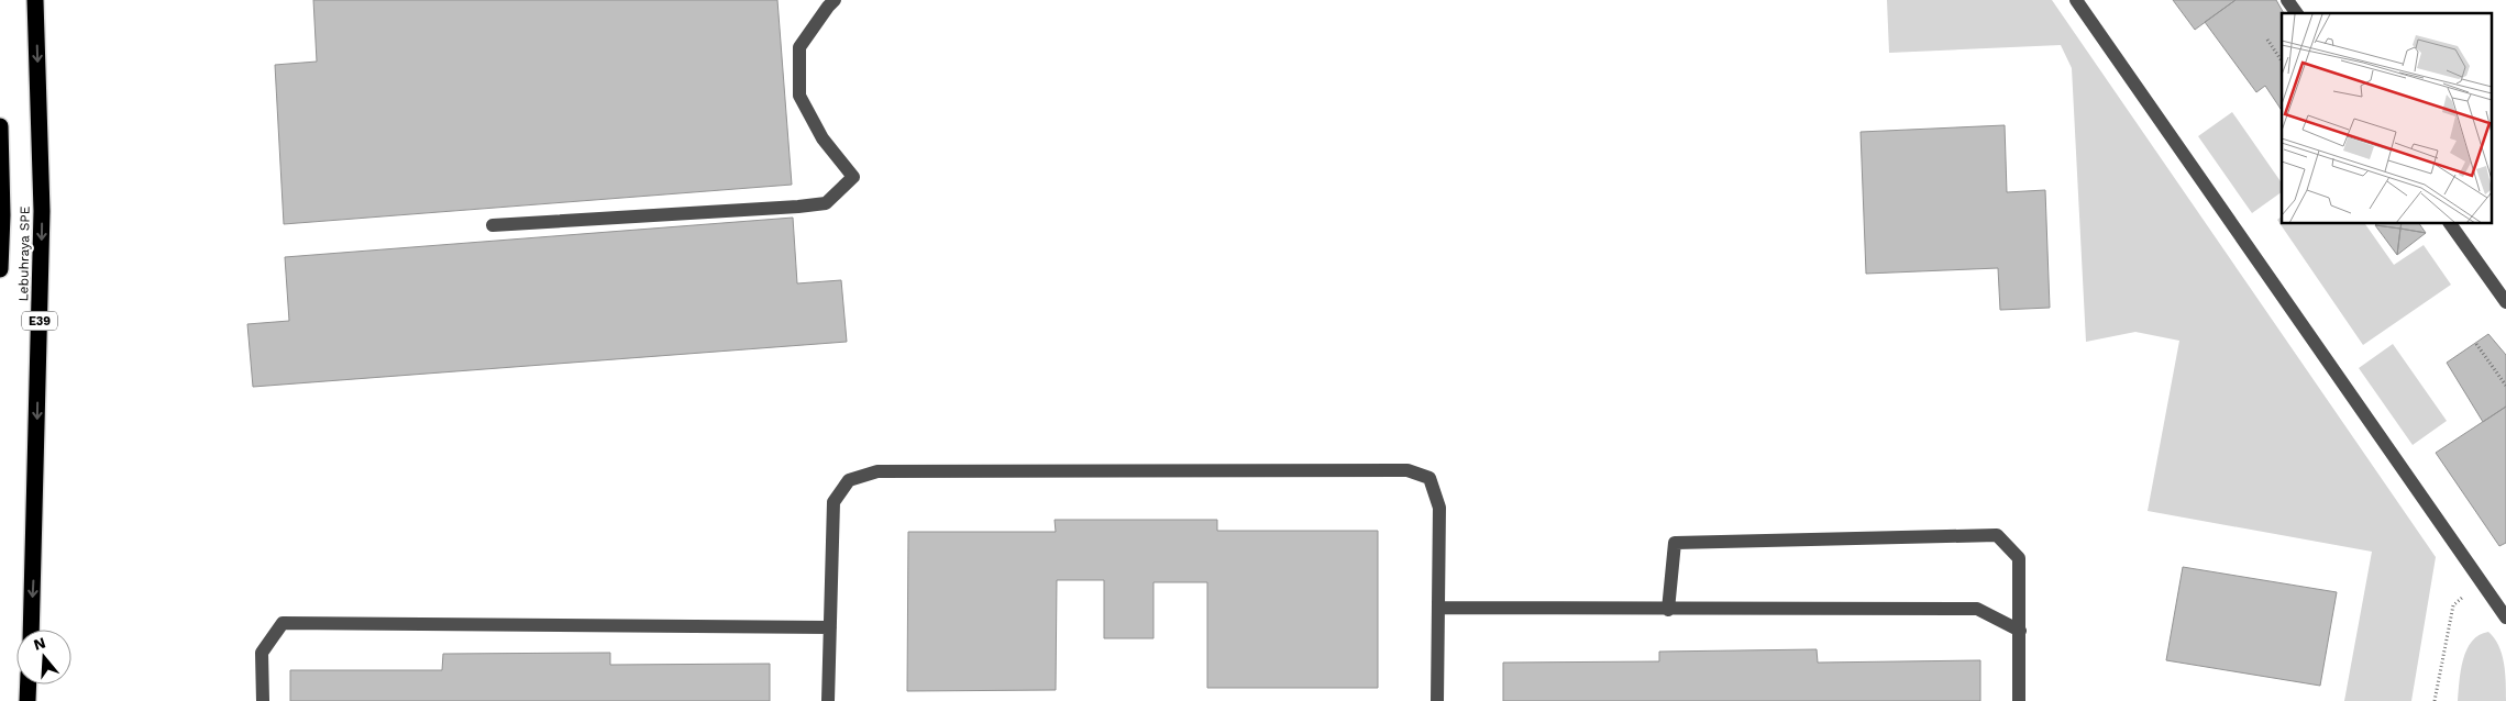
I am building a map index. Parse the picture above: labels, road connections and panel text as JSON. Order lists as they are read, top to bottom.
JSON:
{
  "streets": {
    "highway": ["Lebuhraya SPE", "E39"]
  },
  "one_way": ["Lebuhraya SPE"],
  "north": "top"
}
